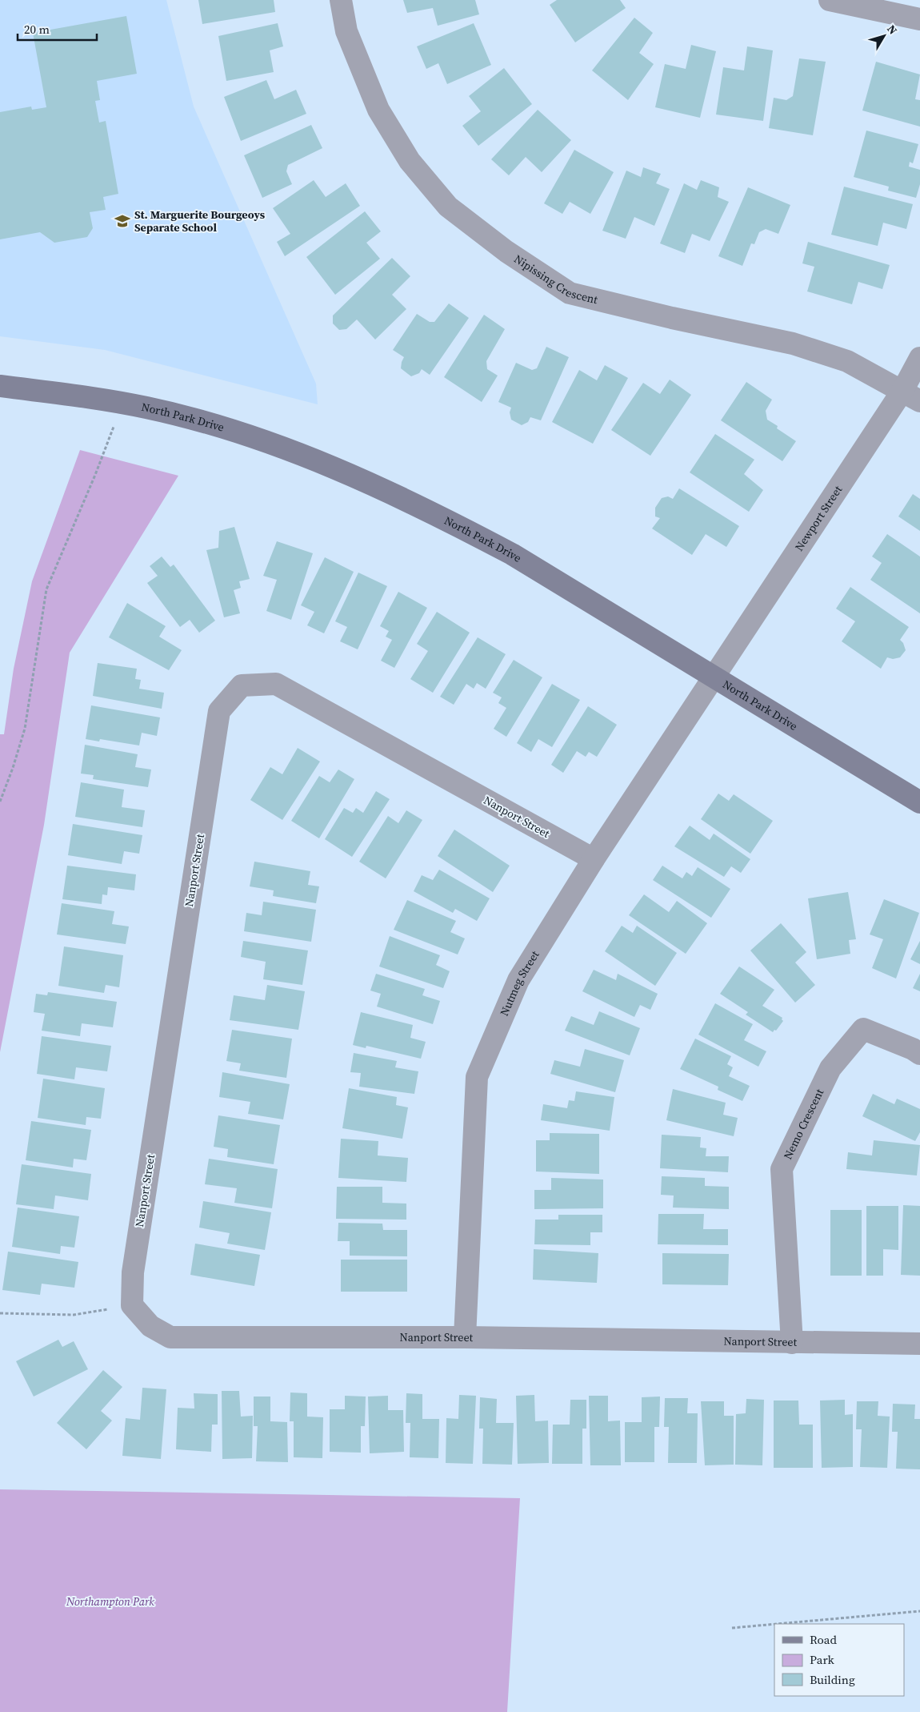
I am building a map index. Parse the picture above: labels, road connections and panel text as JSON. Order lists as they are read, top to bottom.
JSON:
{
  "streets": {
    "main road": ["North Park Drive"],
    "street": [
      "Nipissing Crescent",
      "Newport Street",
      "Nanport Street",
      "Nutmeg Street",
      "Nemo Crescent"
    ]
  },
  "crossings": [
    ["Nipissing Crescent", "Newport Street"],
    ["North Park Drive", "Newport Street"],
    ["North Park Drive", "Nutmeg Street"],
    ["Newport Street", "Nutmeg Street"],
    ["Nanport Street", "Nutmeg Street"],
    ["Nanport Street", "Nemo Crescent"]
  ],
  "parks": ["Northampton Park"],
  "places": {
    "school or university": ["St. Marguerite Bourgeoys Separate School"]
  },
  "legend": ["Road", "Park", "Building"],
  "scale_bar": "20 m",
  "north": "top right"
}
